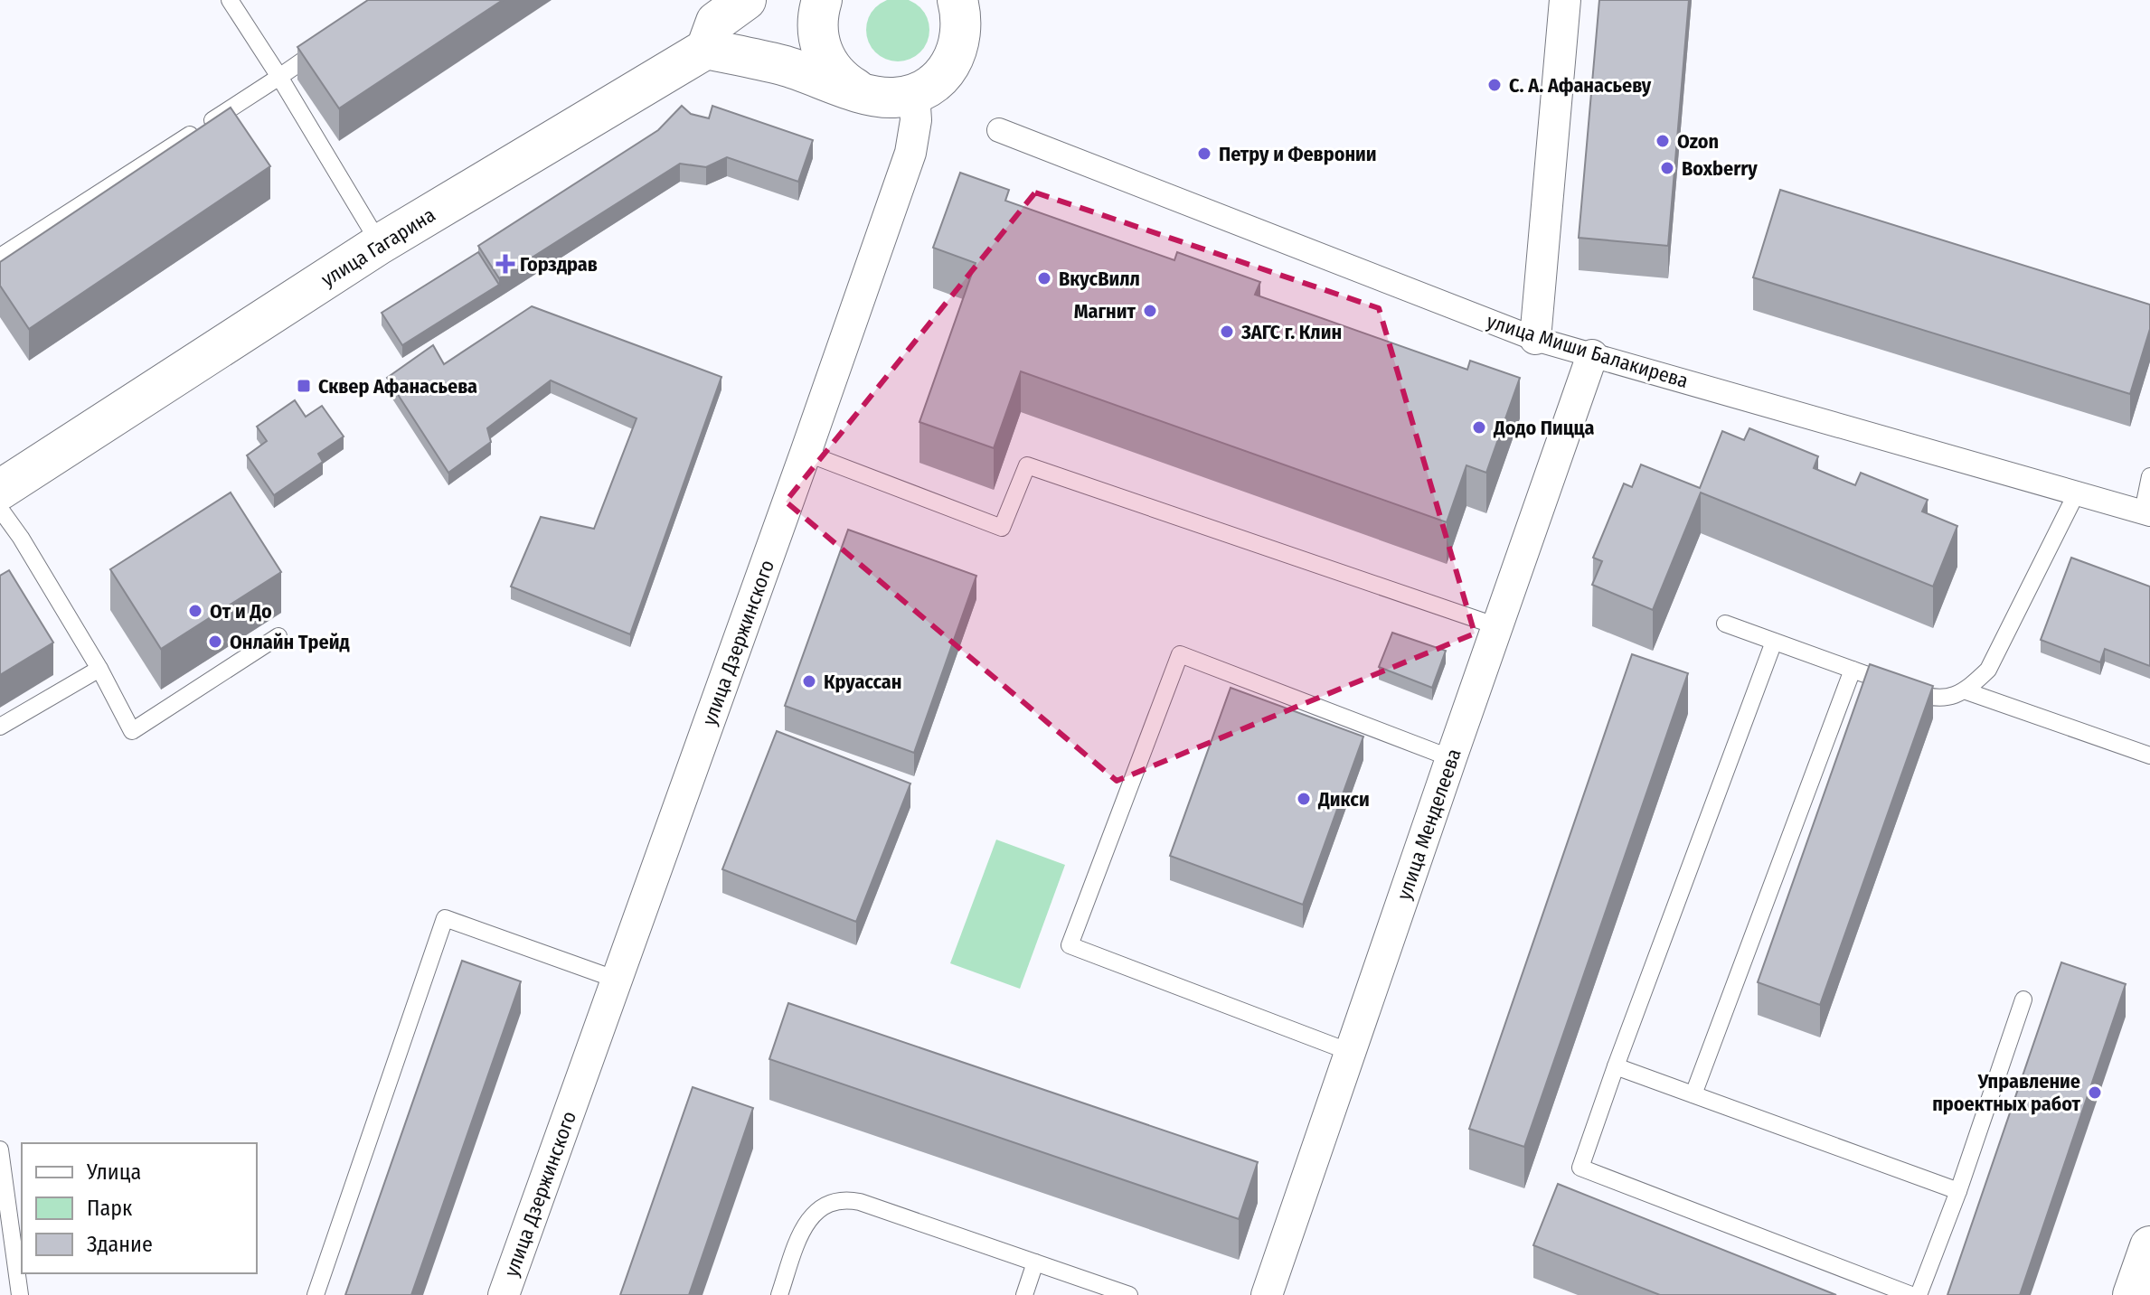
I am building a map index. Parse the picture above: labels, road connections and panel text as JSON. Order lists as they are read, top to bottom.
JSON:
{
  "streets": {
    "street": [
      "улица Гагарина",
      "улица Миши Балакирева",
      "улица Дзержинского",
      "улица Менделеева"
    ]
  },
  "crossings": [
    ["улица Миши Балакирева", "улица Менделеева"]
  ],
  "places": {
    "other": [
      "С. А. Афанасьеву",
      "Ozon",
      "Петру и Февронии",
      "Boxberry",
      "ВкусВилл",
      "Магнит",
      "ЗАГС г. Клин",
      "Додо Пицца",
      "От и До",
      "Онлайн Трейд",
      "Круассан",
      "Дикси",
      "Управление проектных работ"
    ],
    "health": ["Горздрав"],
    "transit": ["Сквер Афанасьева"]
  },
  "legend": ["Улица", "Парк", "Здание"]
}
